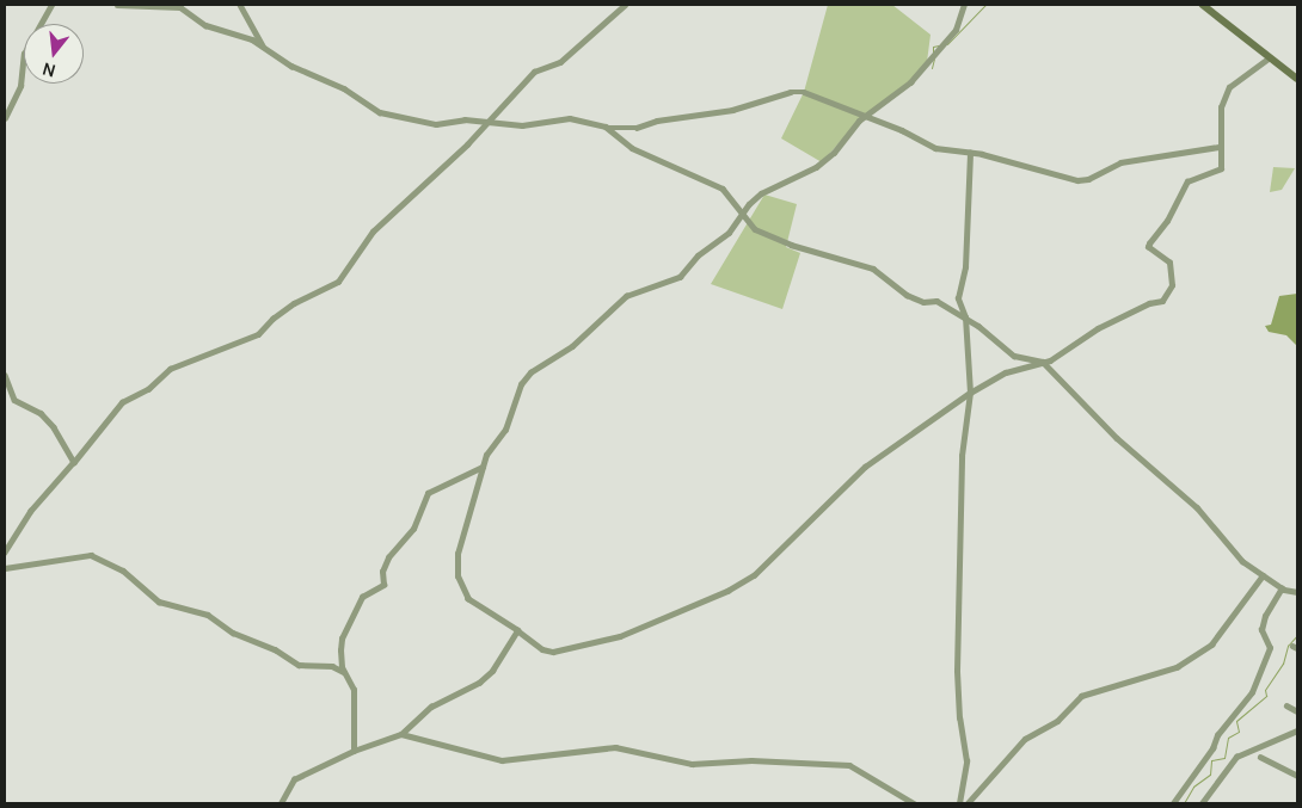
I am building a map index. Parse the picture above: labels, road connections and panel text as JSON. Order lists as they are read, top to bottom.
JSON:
{
  "north": "bottom"
}
